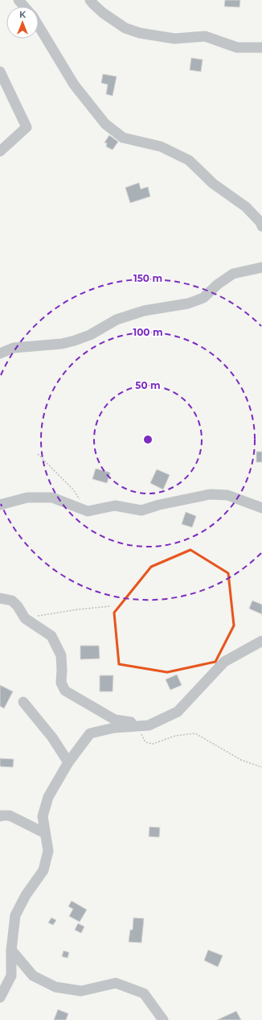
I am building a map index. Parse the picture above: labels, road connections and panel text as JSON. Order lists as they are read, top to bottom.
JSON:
{
  "north": "top",
  "rings": ["150 m", "100 m", "50 m"]
}
